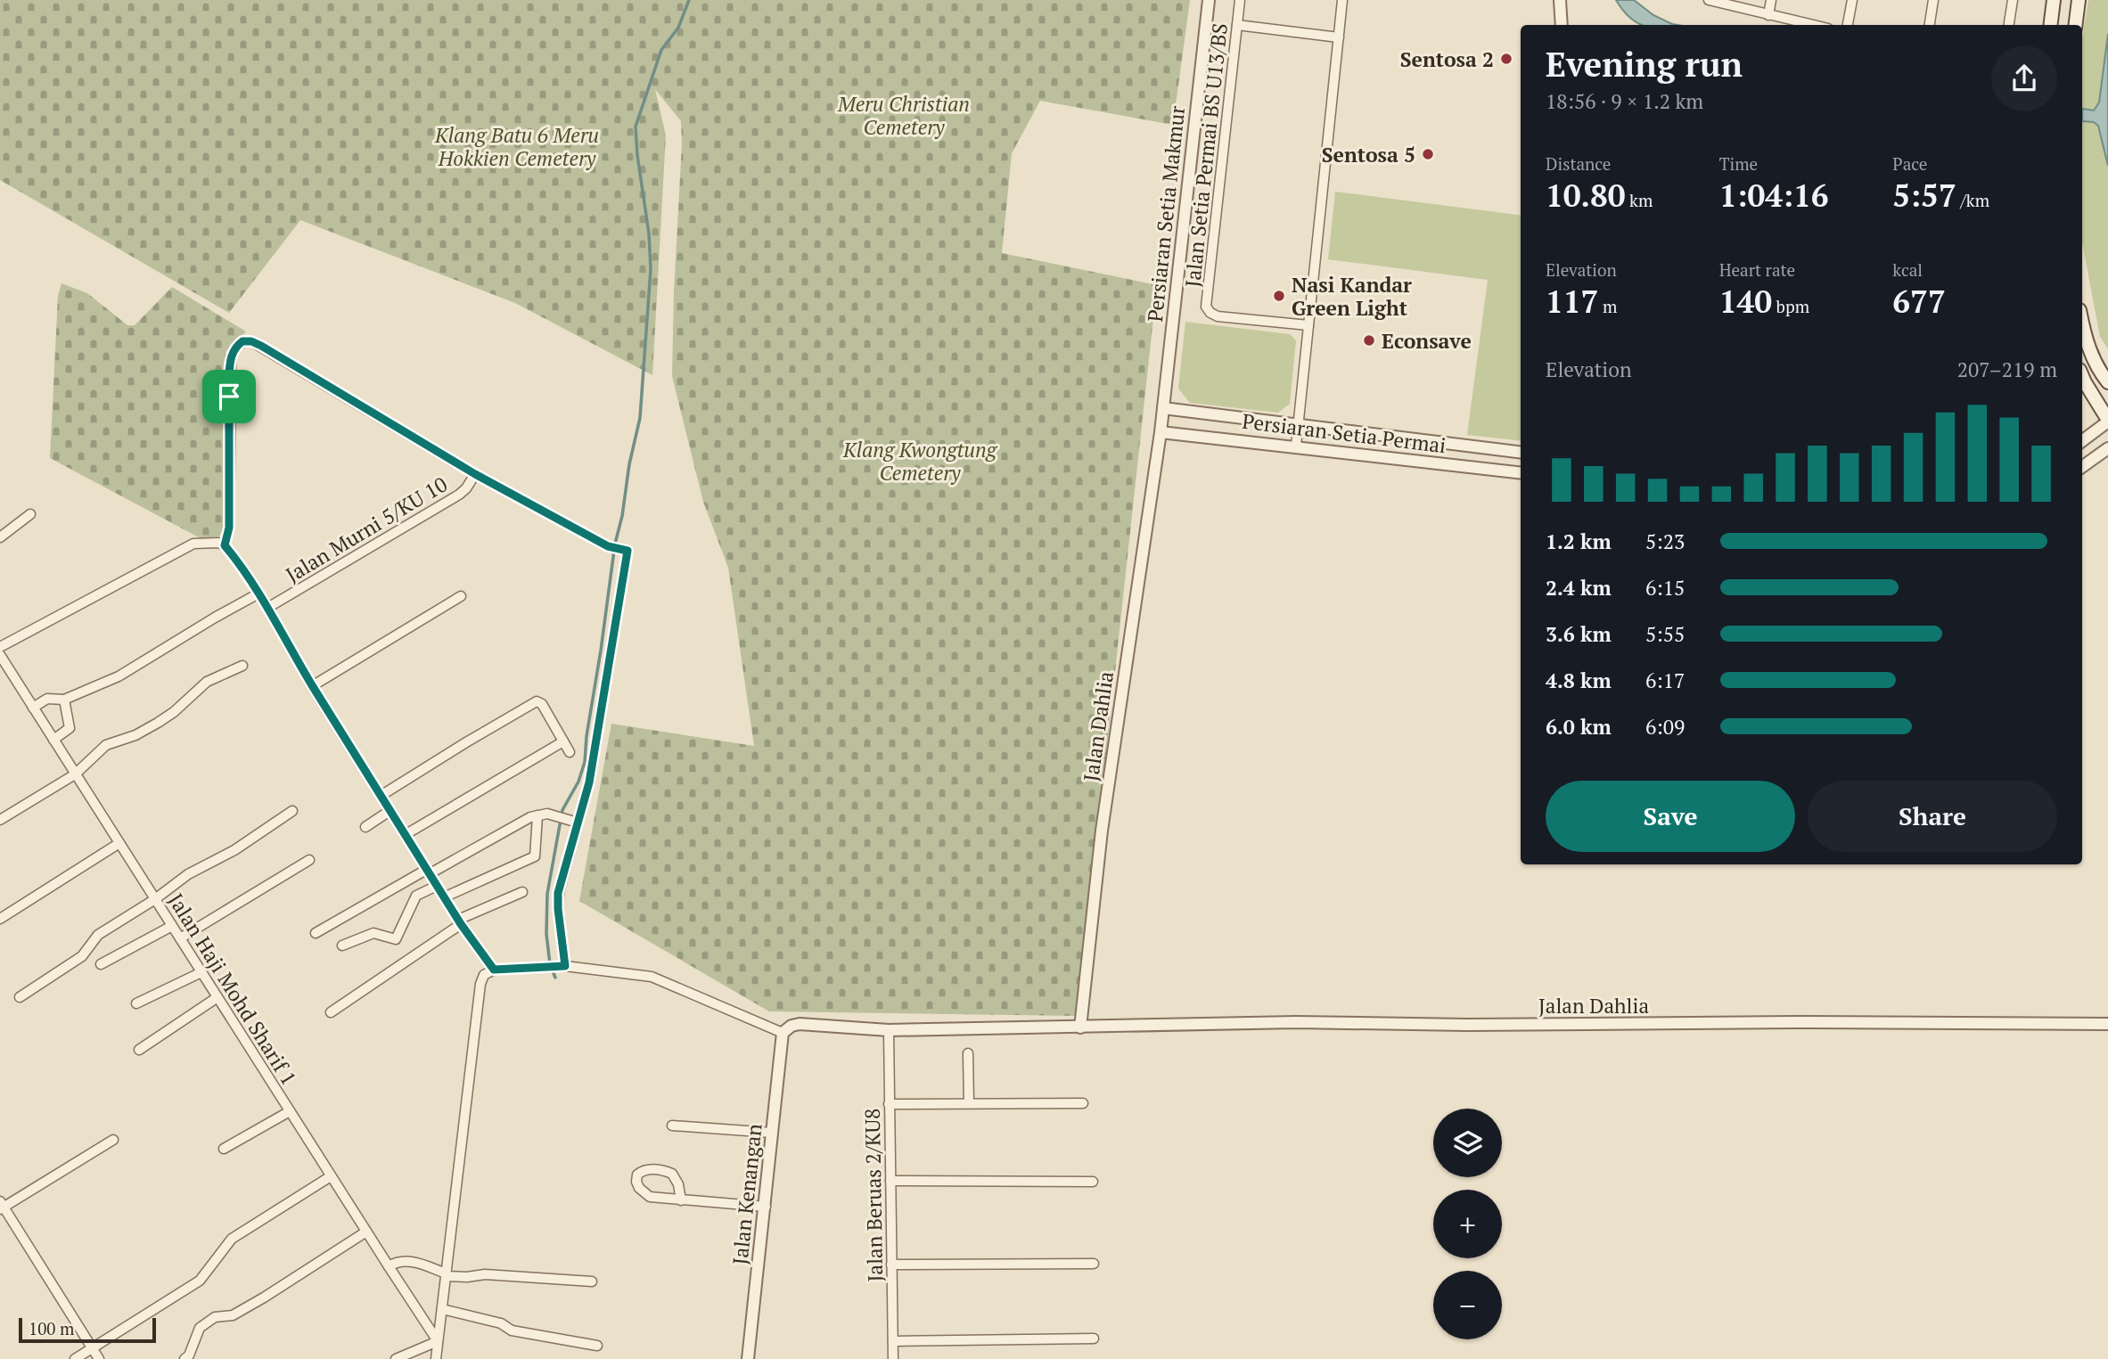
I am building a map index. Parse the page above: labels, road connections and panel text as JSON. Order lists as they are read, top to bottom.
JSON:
{
  "streets": {
    "street": [
      "Jalan Setia Permai BS U13/BS",
      "Persiaran Setia Makmur",
      "Persiaran Setia Permai",
      "Jalan Murni 5/KU 10",
      "Jalan Dahlia",
      "Jalan Haji Mohd Sharif 1",
      "Jalan Kenangan",
      "Jalan Beruas 2/KU8"
    ]
  },
  "crossings": [
    ["Persiaran Setia Makmur", "Persiaran Setia Permai"],
    ["Persiaran Setia Makmur", "Jalan Dahlia"],
    ["Persiaran Setia Permai", "Jalan Dahlia"],
    ["Jalan Dahlia", "Jalan Kenangan"],
    ["Jalan Dahlia", "Jalan Beruas 2/KU8"]
  ],
  "parks": ["Meru Christian Cemetery", "Klang Batu 6 Meru Hokkien Cemetery", "Klang Kwongtung Cemetery"],
  "places": [
    "Sentosa 2",
    "Sentosa 5",
    "Nasi Kandar Green Light",
    "Econsave"
  ],
  "scale_bar": "100 m",
  "page": {
    "heading": ["Evening run", "18:56 · 9 × 1.2 km"],
    "stats": [
      ["Distance", "10.80 km"],
      ["Time", "1:04:16"],
      ["Pace", "5:57 /km"],
      ["Elevation", "117 m"],
      ["Heart rate", "140 bpm"],
      ["kcal", "677"]
    ],
    "chart": ["Elevation", "207–219 m"],
    "list": [
      {
        "name": "1.2 km",
        "note": "5:23"
      },
      {
        "name": "2.4 km",
        "note": "6:15"
      },
      {
        "name": "3.6 km",
        "note": "5:55"
      },
      {
        "name": "4.8 km",
        "note": "6:17"
      },
      {
        "name": "6.0 km",
        "note": "6:09"
      }
    ],
    "buttons": ["Save", "Share"],
    "map_buttons": ["+", "−"],
    "scale": "100 m"
  }
}
